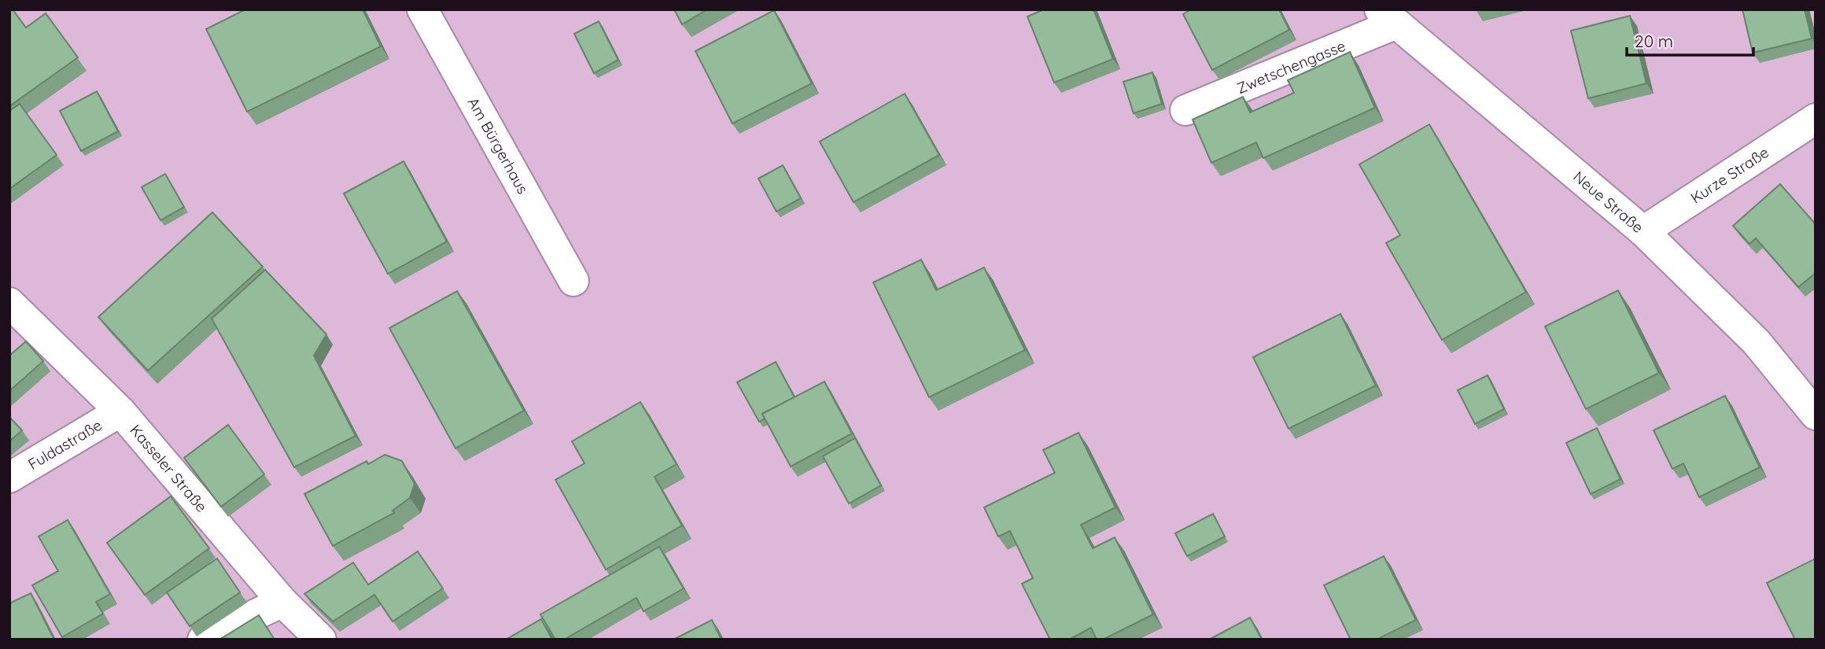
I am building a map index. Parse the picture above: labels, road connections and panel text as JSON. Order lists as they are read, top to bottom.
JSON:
{
  "streets": {
    "street": [
      "Zwetschengasse",
      "Am Bürgerhaus",
      "Kurze Straße",
      "Neue Straße",
      "Fuldastraße",
      "Kasseler Straße"
    ]
  },
  "crossings": [
    ["Zwetschengasse", "Neue Straße"],
    ["Kurze Straße", "Neue Straße"],
    ["Fuldastraße", "Kasseler Straße"]
  ],
  "scale_bar": "20 m"
}
